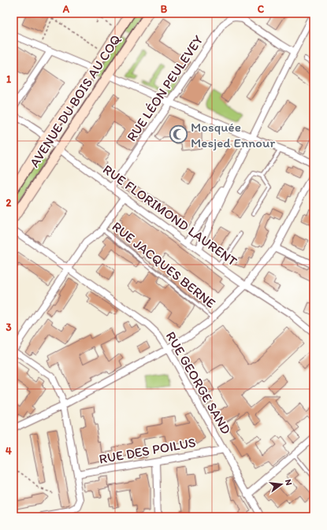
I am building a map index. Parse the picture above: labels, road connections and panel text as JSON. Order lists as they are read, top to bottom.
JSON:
{
  "streets": {
    "main road": ["AVENUE DU BOIS AU COQ"],
    "street": [
      "RUE LÉON PEULEVEY",
      "RUE FLORIMOND LAURENT",
      "RUE GEORGE SAND",
      "RUE DES POILUS"
    ],
    "lane": ["RUE JACQUES BERNE"]
  },
  "crossings": [
    ["RUE LÉON PEULEVEY", "RUE FLORIMOND LAURENT"],
    ["AVENUE DU BOIS AU COQ", "RUE FLORIMOND LAURENT"],
    ["RUE GEORGE SAND", "RUE DES POILUS"]
  ],
  "places": {
    "mosque": ["Mosquée Mesjed Ennour"]
  },
  "north": "right",
  "grid": {
    "columns": ["A", "B", "C"],
    "rows": [
      "1",
      "2",
      "3",
      "4"
    ]
  }
}
